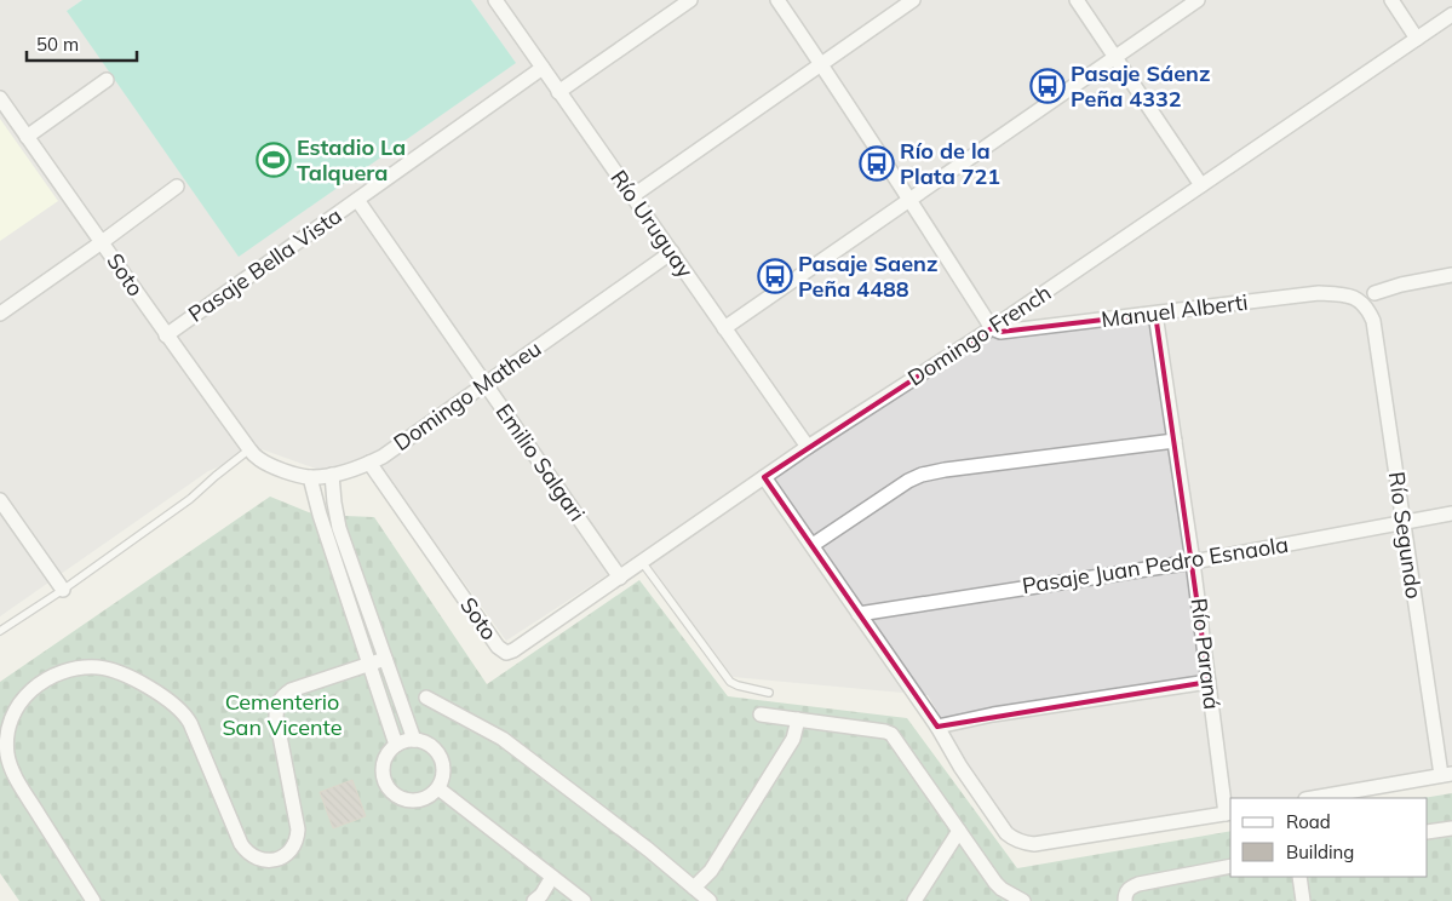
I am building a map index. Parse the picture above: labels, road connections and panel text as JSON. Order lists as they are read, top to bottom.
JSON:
{
  "streets": {
    "street": [
      "Río Uruguay",
      "Pasaje Bella Vista",
      "Soto",
      "Manuel Alberti",
      "Domingo French",
      "Domingo Matheu",
      "Emilio Salgari",
      "Río Segundo",
      "Pasaje Juan Pedro Esnaola",
      "Río Paraná"
    ]
  },
  "crossings": [
    ["Río Uruguay", "Pasaje Bella Vista"],
    ["Río Uruguay", "Domingo French"],
    ["Río Uruguay", "Domingo Matheu"],
    ["Pasaje Bella Vista", "Soto"],
    ["Pasaje Bella Vista", "Emilio Salgari"],
    ["Soto", "Domingo French"],
    ["Soto", "Domingo Matheu"],
    ["Manuel Alberti", "Domingo French"],
    ["Manuel Alberti", "Río Segundo"],
    ["Manuel Alberti", "Río Paraná"],
    ["Domingo French", "Emilio Salgari"],
    ["Domingo Matheu", "Emilio Salgari"],
    ["Río Segundo", "Pasaje Juan Pedro Esnaola"],
    ["Pasaje Juan Pedro Esnaola", "Río Paraná"]
  ],
  "parks": ["Cementerio San Vicente"],
  "places": {
    "bus stop": ["Pasaje Sáenz Peña 4332", "Río de la Plata 721", "Pasaje Saenz Peña 4488"],
    "sports": ["Estadio La Talquera"]
  },
  "legend": ["Road", "Building"],
  "scale_bar": "50 m"
}
